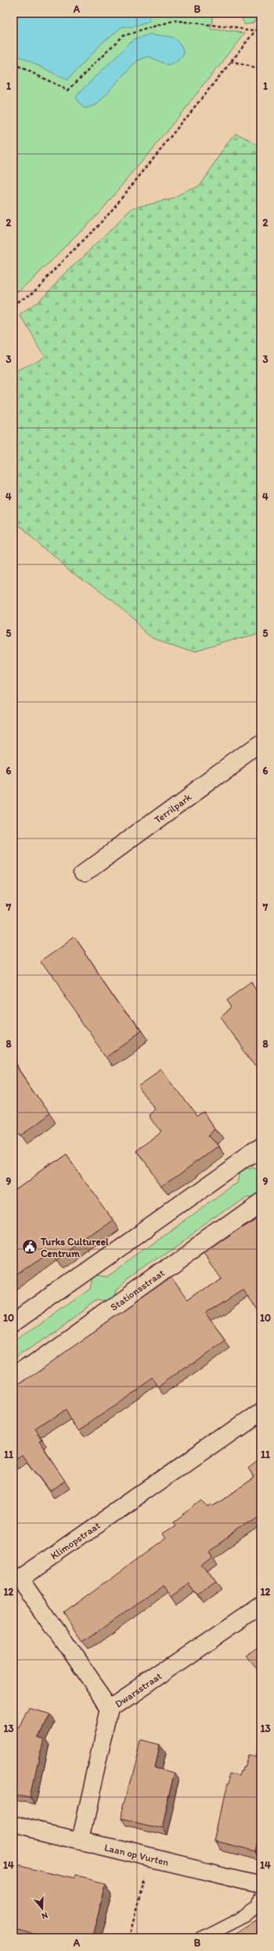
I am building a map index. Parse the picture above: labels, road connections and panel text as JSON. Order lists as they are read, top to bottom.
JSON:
{
  "streets": {
    "street": [
      "Terrilpark",
      "Stationsstraat",
      "Klimopstraat",
      "Dwarsstraat",
      "Laan op Vurten"
    ]
  },
  "crossings": [
    ["Klimopstraat", "Dwarsstraat"],
    ["Dwarsstraat", "Laan op Vurten"]
  ],
  "places": {
    "public building": ["Turks Cultureel Centrum"]
  },
  "north": "bottom",
  "grid": {
    "columns": ["A", "B"],
    "rows": [
      "1",
      "2",
      "3",
      "4",
      "5",
      "6",
      "7",
      "8",
      "9",
      "10",
      "11",
      "12",
      "13",
      "14"
    ]
  }
}
